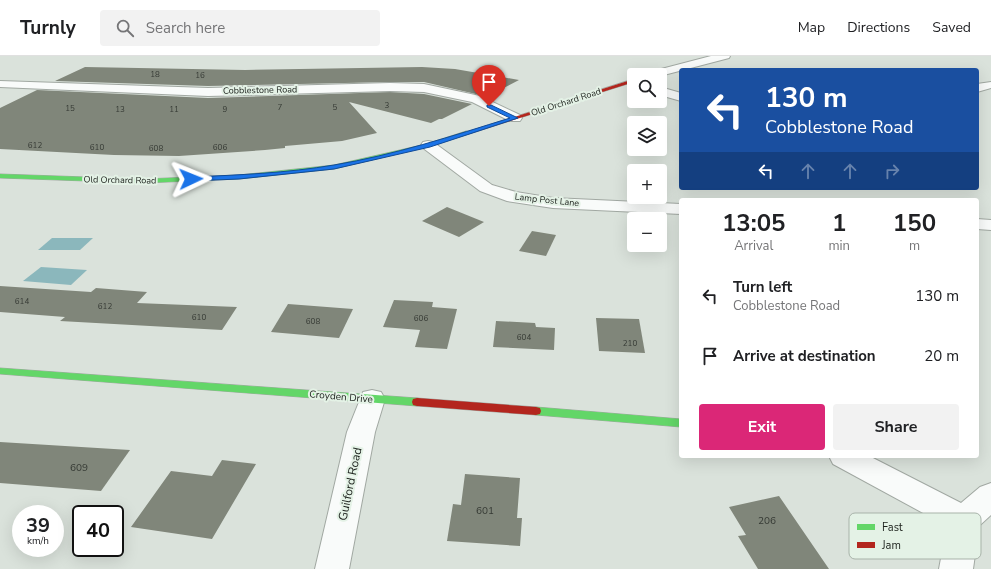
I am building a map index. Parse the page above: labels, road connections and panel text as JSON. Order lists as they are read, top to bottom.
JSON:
{
  "streets": {
    "street": [
      "Cobblestone Road",
      "Old Orchard Road",
      "Lamp Post Lane",
      "Croyden Drive",
      "Guilford Road"
    ]
  },
  "crossings": [
    ["Cobblestone Road", "Old Orchard Road"],
    ["Old Orchard Road", "Lamp Post Lane"],
    ["Croyden Drive", "Guilford Road"]
  ],
  "house_numbers": [
    "18",
    "16",
    "3",
    "7",
    "5",
    "15",
    "13",
    "11",
    "9",
    "612",
    "610",
    "606",
    "608",
    "614",
    "612",
    "610",
    "606",
    "608",
    "604",
    "210",
    "609",
    "601",
    "206"
  ],
  "legend": ["Fast", "Jam"],
  "page": {
    "header": "Turnly",
    "search": "Search here",
    "nav": ["Map", "Directions", "Saved"],
    "map_buttons": ["+", "−"],
    "turn": ["130 m", "Cobblestone Road"],
    "eta": [
      "13:05",
      "Arrival",
      "1",
      "min",
      "150",
      "m"
    ],
    "list": [
      {
        "name": "Turn left",
        "note": "Cobblestone Road",
        "value": "130 m"
      },
      {
        "name": "Arrive at destination",
        "value": "20 m"
      }
    ],
    "buttons": ["Exit", "Share"],
    "speed": "39 km/h",
    "limit": "40"
  }
}
